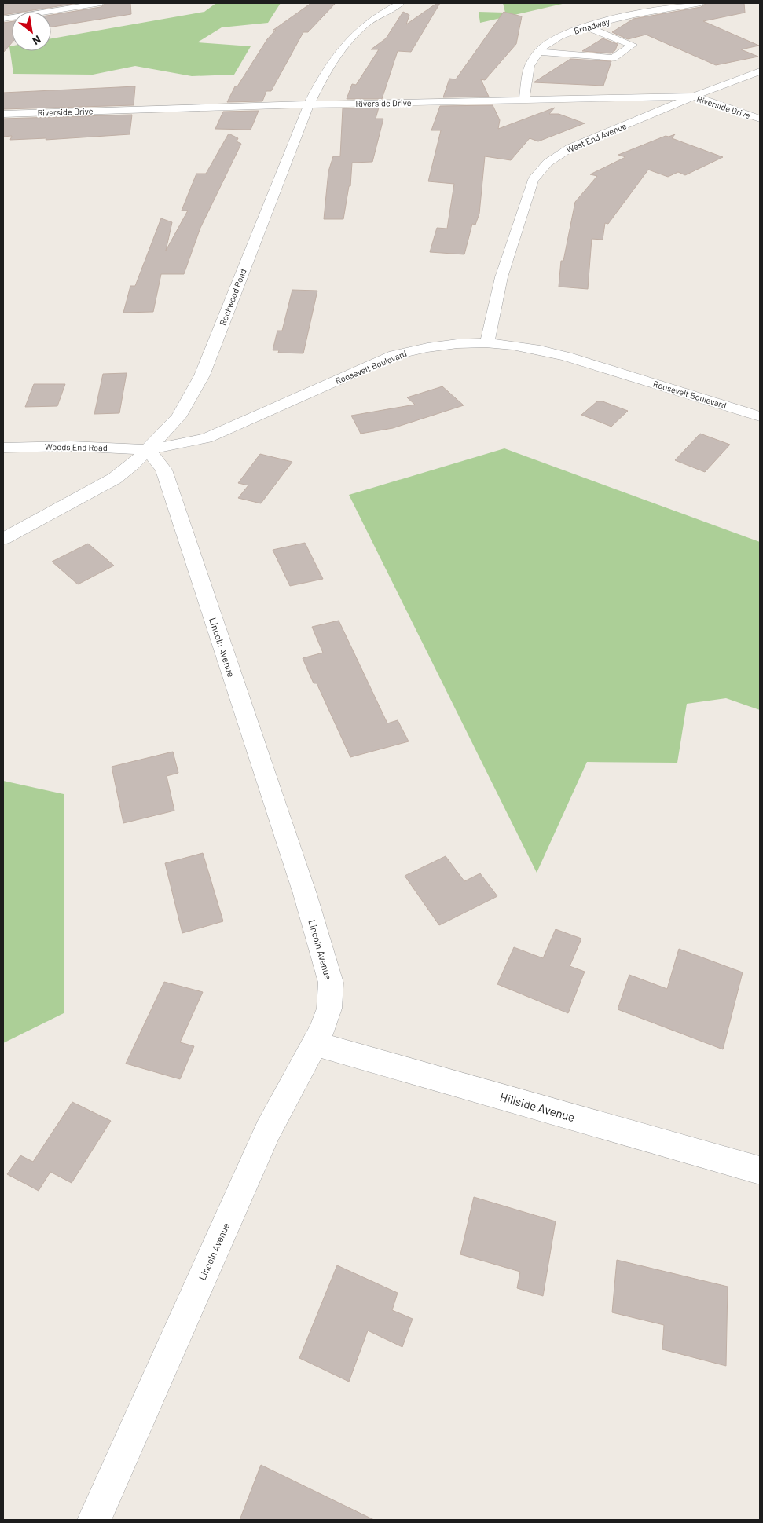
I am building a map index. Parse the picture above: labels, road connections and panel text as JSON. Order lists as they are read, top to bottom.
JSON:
{
  "streets": {
    "street": [
      "Broadway",
      "Riverside Drive",
      "West End Avenue",
      "Rockwood Road",
      "Roosevelt Boulevard",
      "Woods End Road",
      "Lincoln Avenue",
      "Hillside Avenue"
    ]
  },
  "crossings": [
    ["Broadway", "Riverside Drive"],
    ["Riverside Drive", "West End Avenue"],
    ["Riverside Drive", "Rockwood Road"],
    ["West End Avenue", "Roosevelt Boulevard"],
    ["Rockwood Road", "Roosevelt Boulevard"],
    ["Rockwood Road", "Woods End Road"],
    ["Rockwood Road", "Lincoln Avenue"],
    ["Roosevelt Boulevard", "Woods End Road"],
    ["Roosevelt Boulevard", "Lincoln Avenue"],
    ["Woods End Road", "Lincoln Avenue"],
    ["Lincoln Avenue", "Hillside Avenue"]
  ],
  "north": "bottom right"
}
